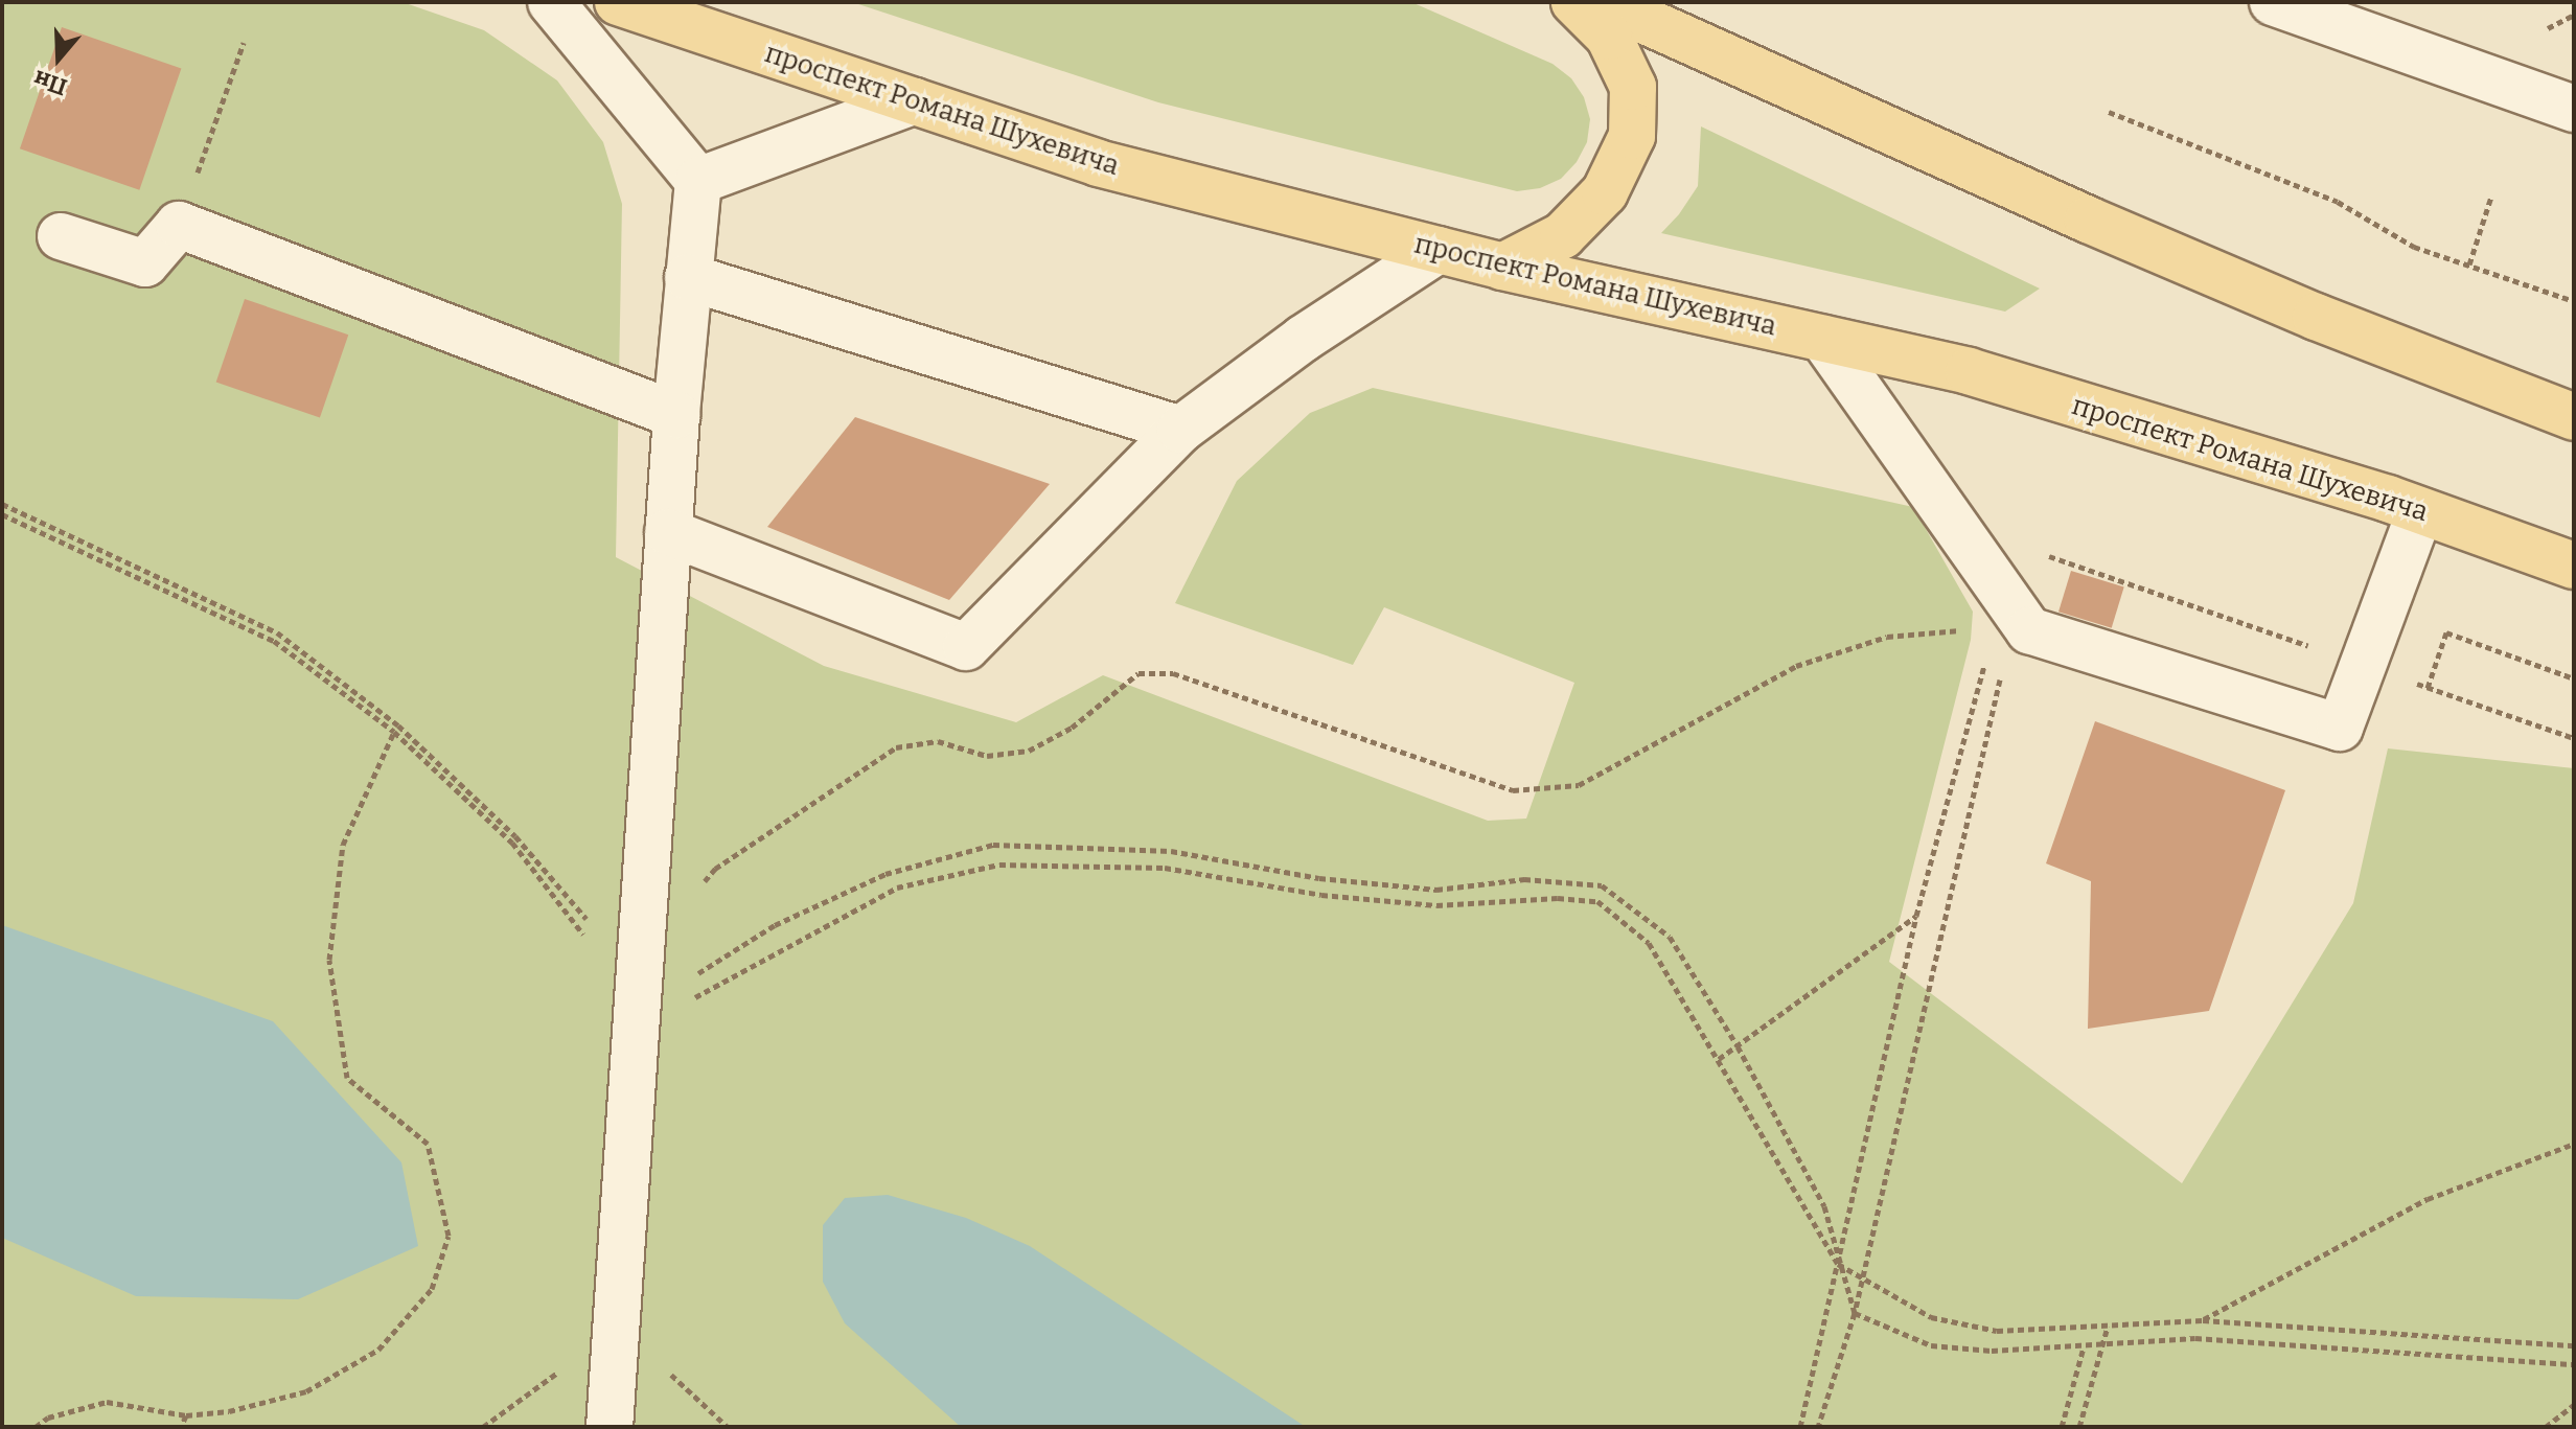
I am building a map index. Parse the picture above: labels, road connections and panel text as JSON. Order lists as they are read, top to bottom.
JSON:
{
  "streets": {
    "main road": ["проспект Романа Шухевича"]
  },
  "north": "bottom"
}
